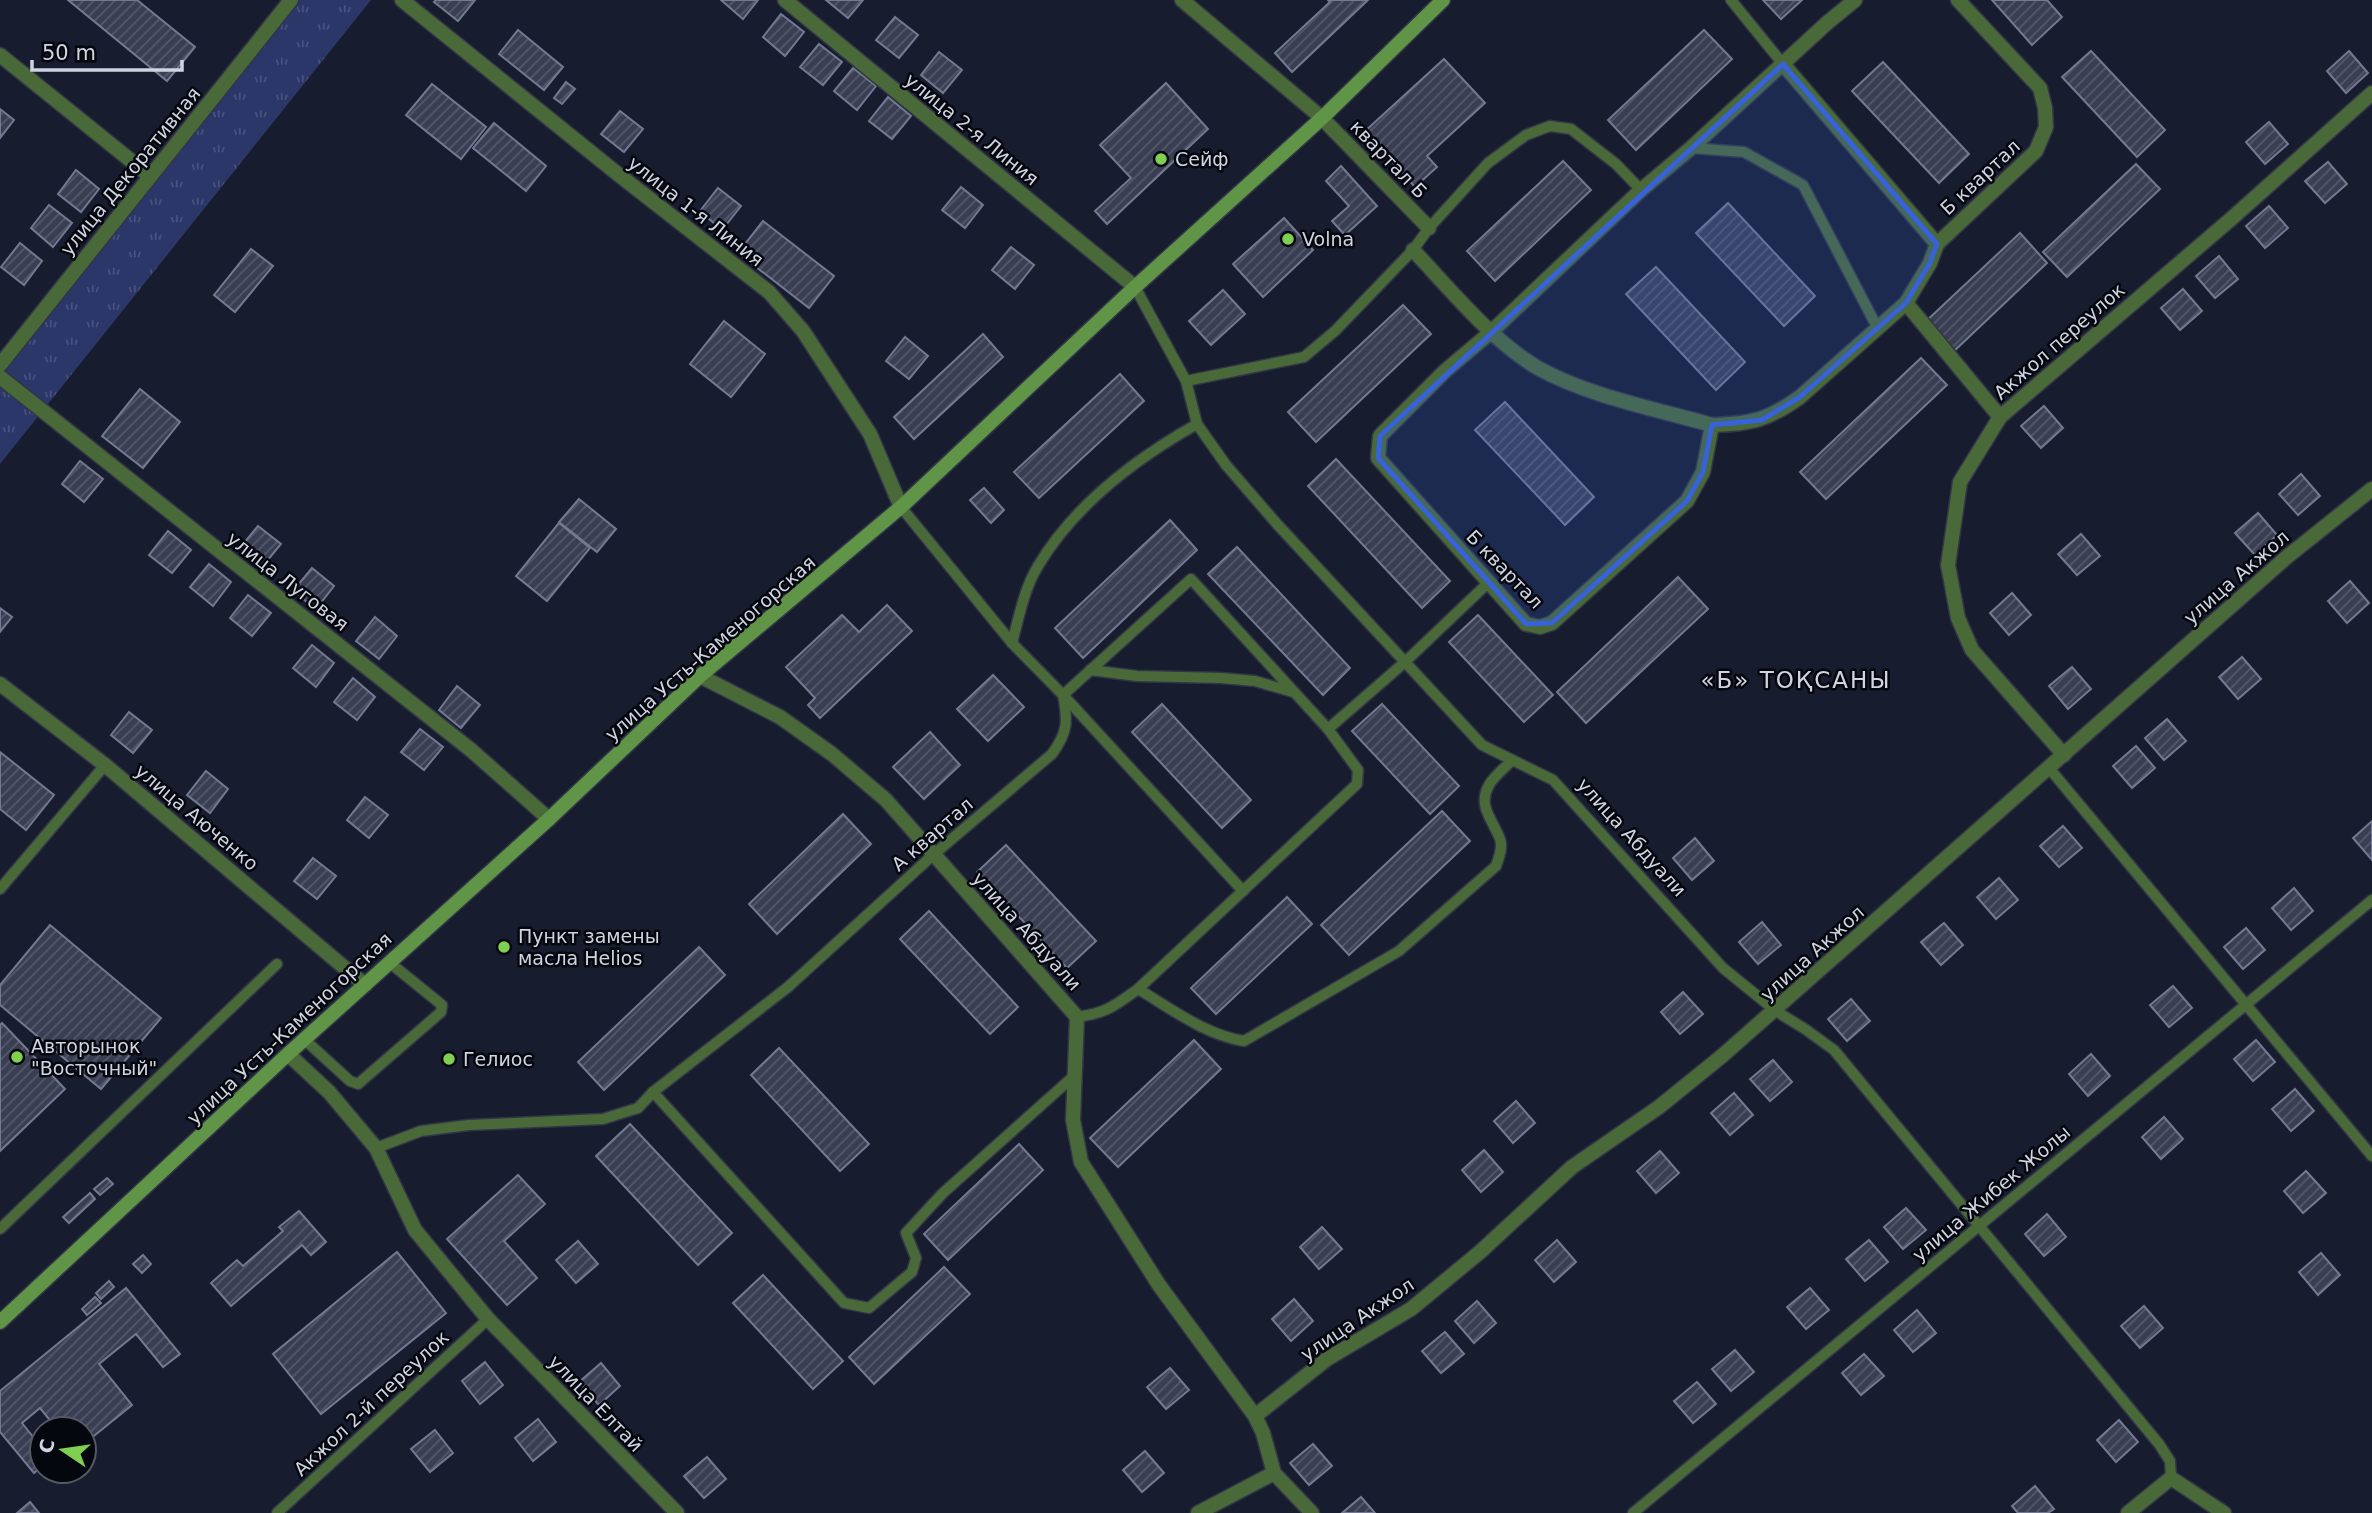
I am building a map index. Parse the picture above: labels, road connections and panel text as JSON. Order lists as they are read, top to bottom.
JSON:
{
  "streets": {
    "street": [
      "улица 2-я Линия",
      "квартал Б",
      "улица Декоративная",
      "Б квартал",
      "улица 1-я Линия",
      "Акжол переулок",
      "улица Акжол",
      "улица Луговая",
      "улица Усть-Каменогорская",
      "улица Аюченко",
      "улица Абдуали",
      "улица Елтай"
    ],
    "lane": ["А квартал", "улица Жибек Жолы", "Акжол 2-й переулок"]
  },
  "crossings": [
    ["улица 2-я Линия", "улица Усть-Каменогорская"],
    ["квартал Б", "улица Усть-Каменогорская"],
    ["улица 1-я Линия", "улица Усть-Каменогорская"],
    ["Акжол переулок", "улица Акжол"],
    ["улица Акжол", "улица Абдуали"],
    ["улица Луговая", "улица Усть-Каменогорская"],
    ["улица Усть-Каменогорская", "улица Аюченко"],
    ["улица Усть-Каменогорская", "улица Абдуали"],
    ["улица Усть-Каменогорская", "улица Елтай"],
    ["А квартал", "улица Абдуали"],
    ["А квартал", "улица Елтай"],
    ["улица Абдуали", "улица Жибек Жолы"],
    ["Акжол 2-й переулок", "улица Елтай"]
  ],
  "districts": ["«Б» ТОҚСАНЫ"],
  "places": [
    "Сейф",
    "Volna",
    "Пункт замены масла Helios",
    "Авторынок \"Восточный\"",
    "Гелиос"
  ],
  "scale_bar": "50 m",
  "north": "left"
}
